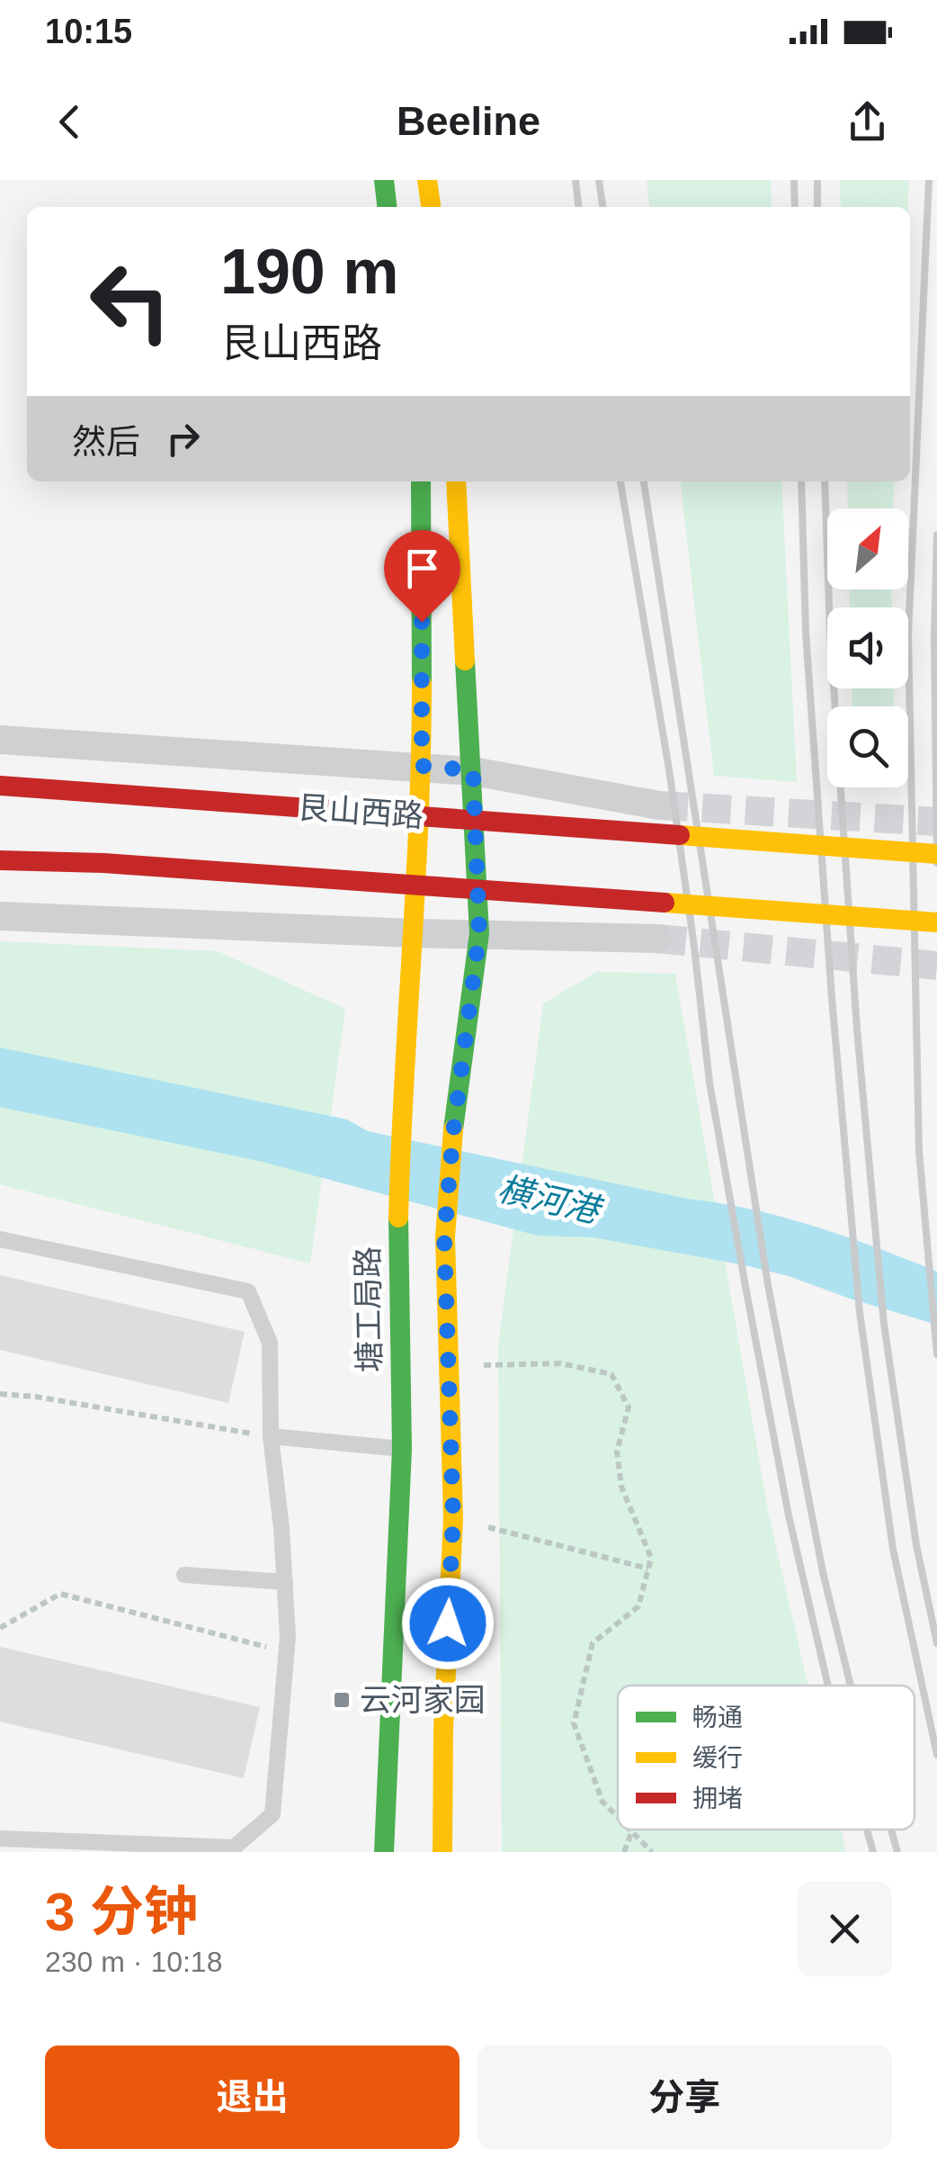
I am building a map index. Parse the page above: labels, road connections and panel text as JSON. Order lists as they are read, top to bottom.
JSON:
{
  "streets": {
    "main road": ["艮山西路", "塘工局路"]
  },
  "crossings": [
    ["艮山西路", "塘工局路"]
  ],
  "water": ["横河港"],
  "places": {
    "transit": ["云河家园"]
  },
  "legend": ["畅通", "缓行", "拥堵"],
  "north": "top right",
  "page": {
    "status": "10:15",
    "header": "Beeline",
    "turn": ["190 m", "艮山西路"],
    "then": "然后",
    "heading": ["3 分钟", "230 m · 10:18"],
    "buttons": ["退出", "分享"]
  }
}
